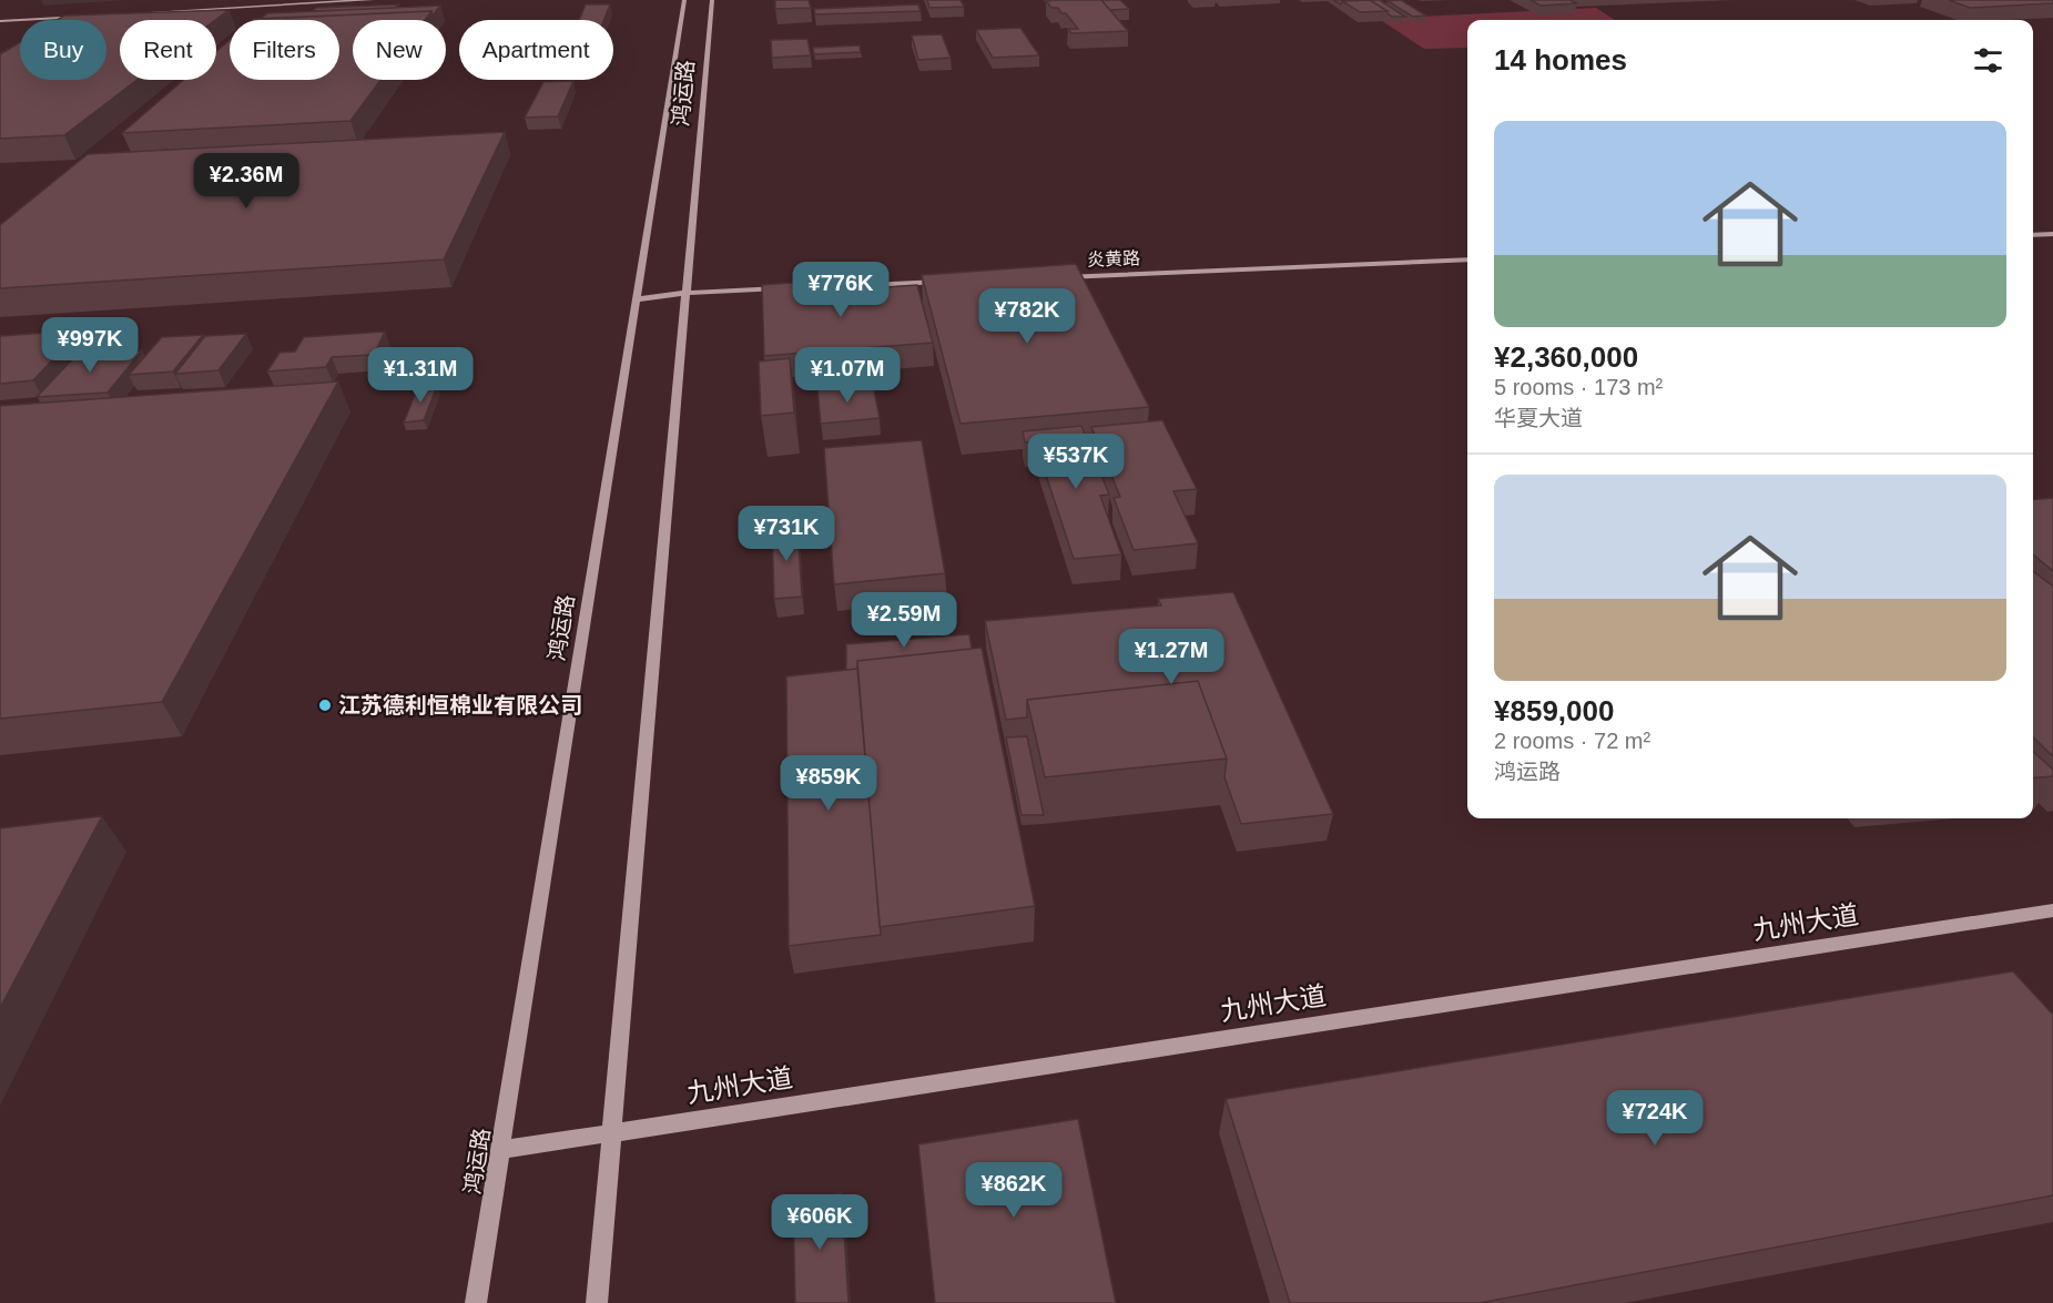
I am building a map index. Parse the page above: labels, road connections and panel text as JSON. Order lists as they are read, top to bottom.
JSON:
{
  "streets": {
    "street": ["鸿运路", "炎黄路", "九州大道"]
  },
  "crossings": [
    ["鸿运路", "九州大道"]
  ],
  "places": ["江苏德利恒棉业有限公司"],
  "page": {
    "chip": [
      "Buy",
      "Rent",
      "Filters",
      "New",
      "Apartment"
    ],
    "heading": "14 homes",
    "list": [
      {
        "name": "¥2,360,000",
        "note": "5 rooms · 173 m² · 华夏大道"
      },
      {
        "name": "¥859,000",
        "note": "2 rooms · 72 m² · 鸿运路"
      }
    ],
    "price": [
      "¥2.36M",
      "¥776K",
      "¥782K",
      "¥997K",
      "¥1.31M",
      "¥1.07M",
      "¥537K",
      "¥731K",
      "¥2.59M",
      "¥1.27M",
      "¥859K",
      "¥724K",
      "¥862K",
      "¥606K"
    ]
  }
}
